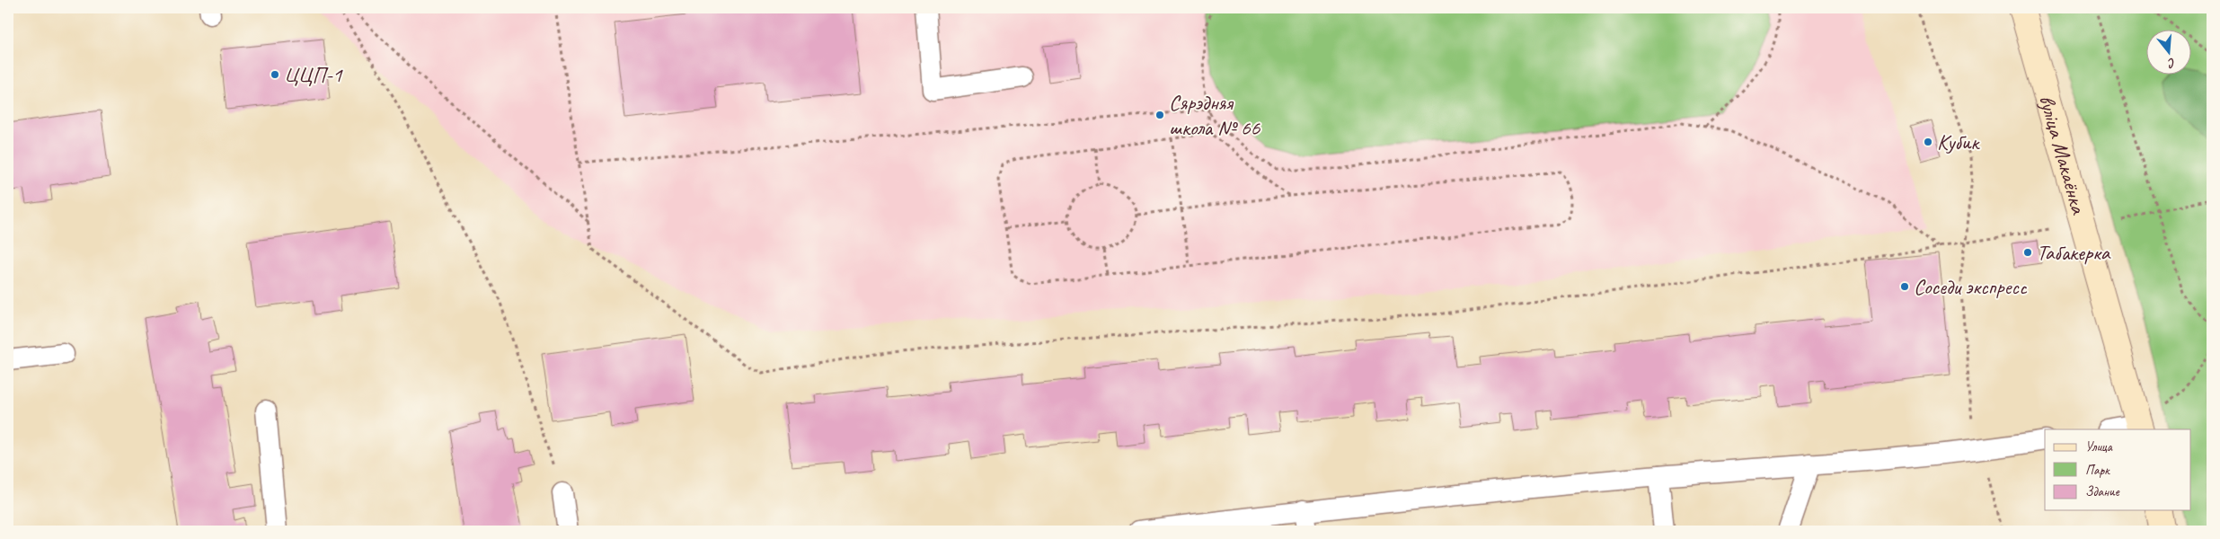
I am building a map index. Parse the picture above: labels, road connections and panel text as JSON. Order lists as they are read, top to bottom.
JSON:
{
  "streets": {
    "street": ["вуліца Макаёнка"]
  },
  "places": [
    "ЦЦП-1",
    "Сярэдняя школа № 66",
    "Кубик",
    "Табакерка",
    "Соседи экспресс"
  ],
  "legend": ["Улица", "Парк", "Здание"],
  "north": "bottom"
}
